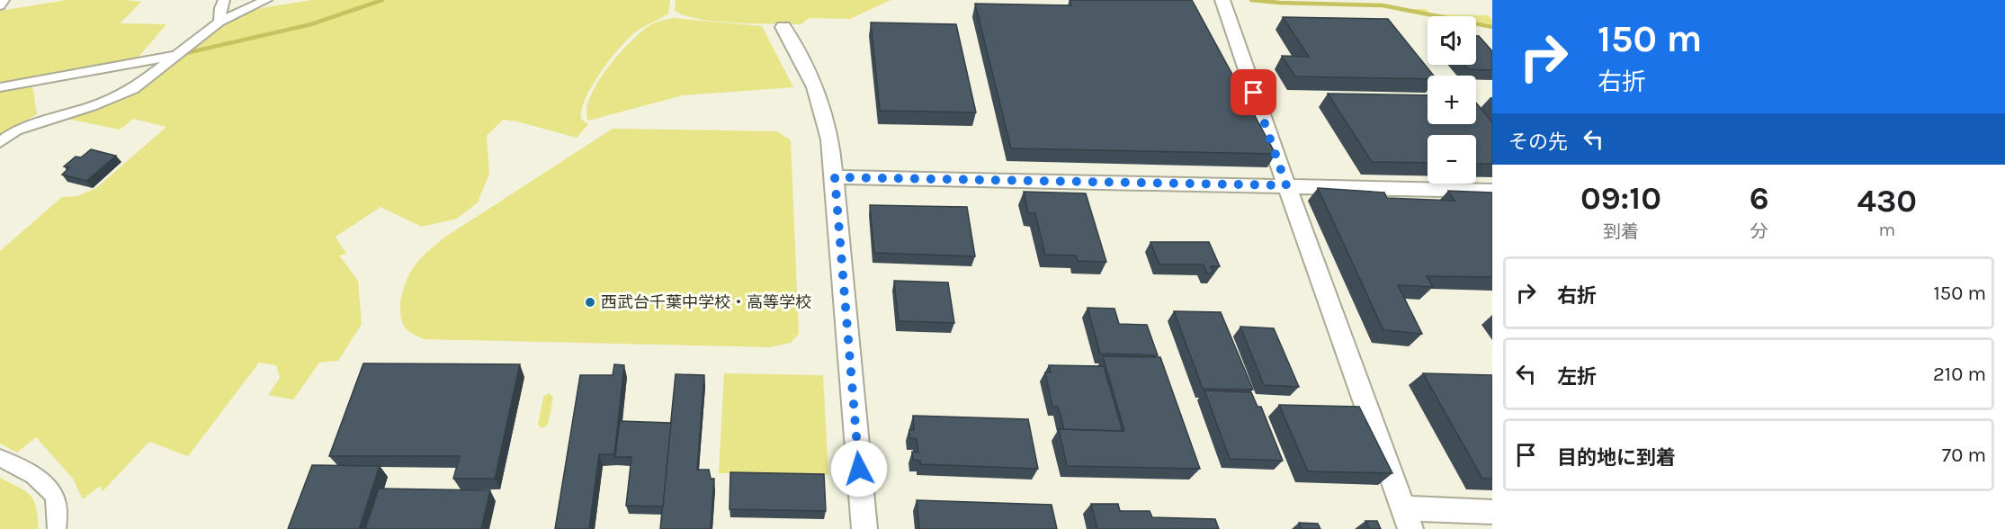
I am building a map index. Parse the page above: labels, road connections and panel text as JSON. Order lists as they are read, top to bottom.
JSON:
{
  "places": ["西武台千葉中学校・高等学校"],
  "page": {
    "turn": ["150 m", "右折"],
    "map_buttons": ["+", "−"],
    "then": "その先",
    "eta": [
      "09:10",
      "到着",
      "6",
      "分",
      "430",
      "m"
    ],
    "list": [
      {
        "name": "右折",
        "value": "150 m"
      },
      {
        "name": "左折",
        "value": "210 m"
      },
      {
        "name": "目的地に到着",
        "value": "70 m"
      }
    ]
  }
}
